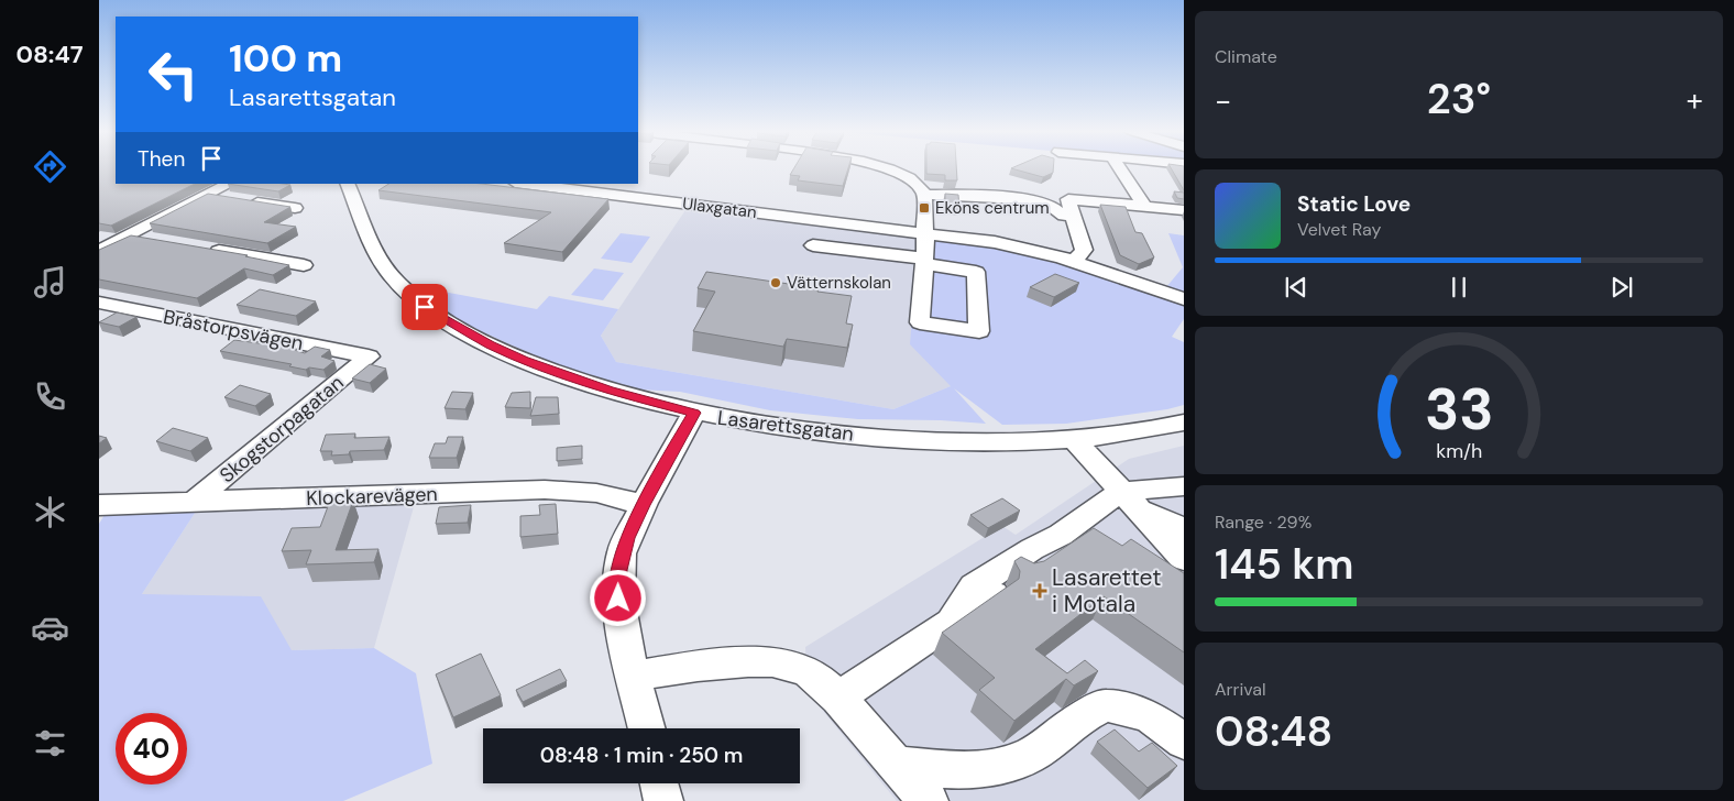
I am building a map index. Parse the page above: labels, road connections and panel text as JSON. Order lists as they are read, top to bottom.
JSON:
{
  "streets": {
    "street": [
      "Ulaxgatan",
      "Bråstorpsvägen",
      "Lasarettsgatan",
      "Skogstorpagatan",
      "Klockarevägen"
    ]
  },
  "crossings": [
    ["Bråstorpsvägen", "Skogstorpagatan"],
    ["Skogstorpagatan", "Klockarevägen"]
  ],
  "places": {
    "transit": ["Eköns centrum"],
    "other": ["Vätternskolan"],
    "health": ["Lasarettet i Motala"]
  },
  "page": {
    "tabs": "08:47",
    "tile": [
      "Climate",
      ["Range · 29%", "145 km"],
      ["Arrival", "08:48"]
    ],
    "turn": ["100 m", "Lasarettsgatan"],
    "heat": ["−", "23°", "+"],
    "then": "Then",
    "song": ["Static Love", "Velvet Ray"],
    "limit": "40",
    "trip": "08:48 · 1 min · 250 m",
    "gauge": ["33", "km/h"]
  }
}
